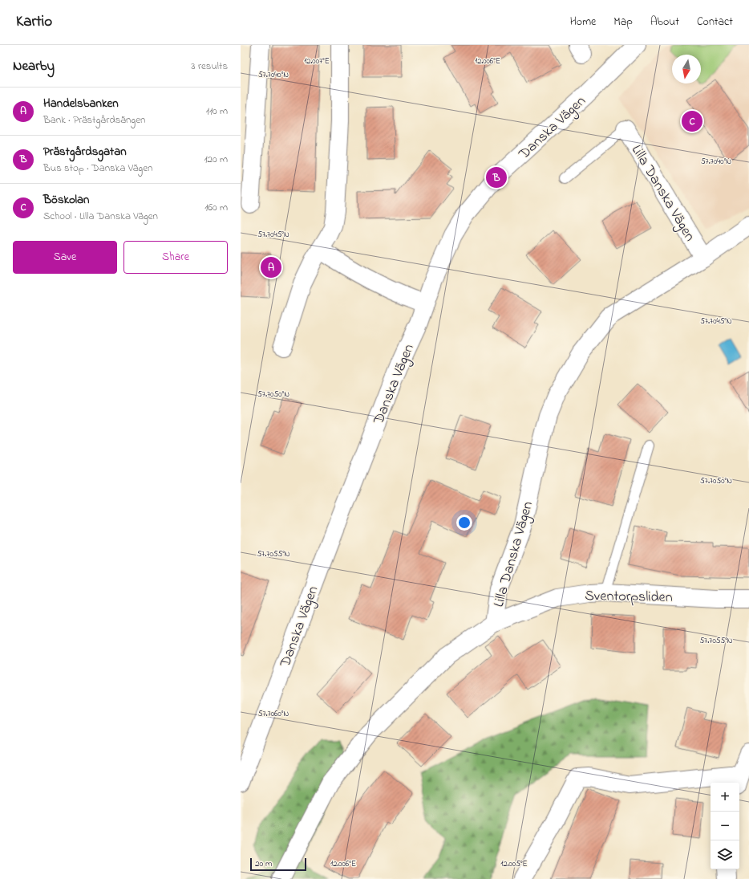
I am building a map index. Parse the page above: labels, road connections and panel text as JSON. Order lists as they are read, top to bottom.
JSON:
{
  "streets": {
    "street": ["Danska Vägen", "Lilla Danska Vägen", "Sventorpsliden"]
  },
  "crossings": [
    ["Lilla Danska Vägen", "Sventorpsliden"]
  ],
  "scale_bar": "20 m",
  "north": "bottom",
  "page": {
    "header": "Kartio",
    "nav": [
      "Home",
      "Map",
      "About",
      "Contact"
    ],
    "heading": ["Nearby", "3 results"],
    "list": [
      {
        "mark": "A",
        "name": "Handelsbanken",
        "note": "Bank · Prästgårdsängen",
        "value": "110 m"
      },
      {
        "mark": "B",
        "name": "Prästgårdsgatan",
        "note": "Bus stop · Danska Vägen",
        "value": "120 m"
      },
      {
        "mark": "C",
        "name": "Böskolan",
        "note": "School · Lilla Danska Vägen",
        "value": "160 m"
      }
    ],
    "pins": ["C", "B", "A"],
    "buttons": ["Save", "Share"],
    "map_buttons": ["+", "−"],
    "scale": "20 m"
  },
  "coordinates": [
    "12.007°E",
    "12.006°E",
    "57.7040°N",
    "57.7045°N",
    "57.7050°N",
    "57.7055°N",
    "57.7060°N",
    "12.005°E"
  ]
}
